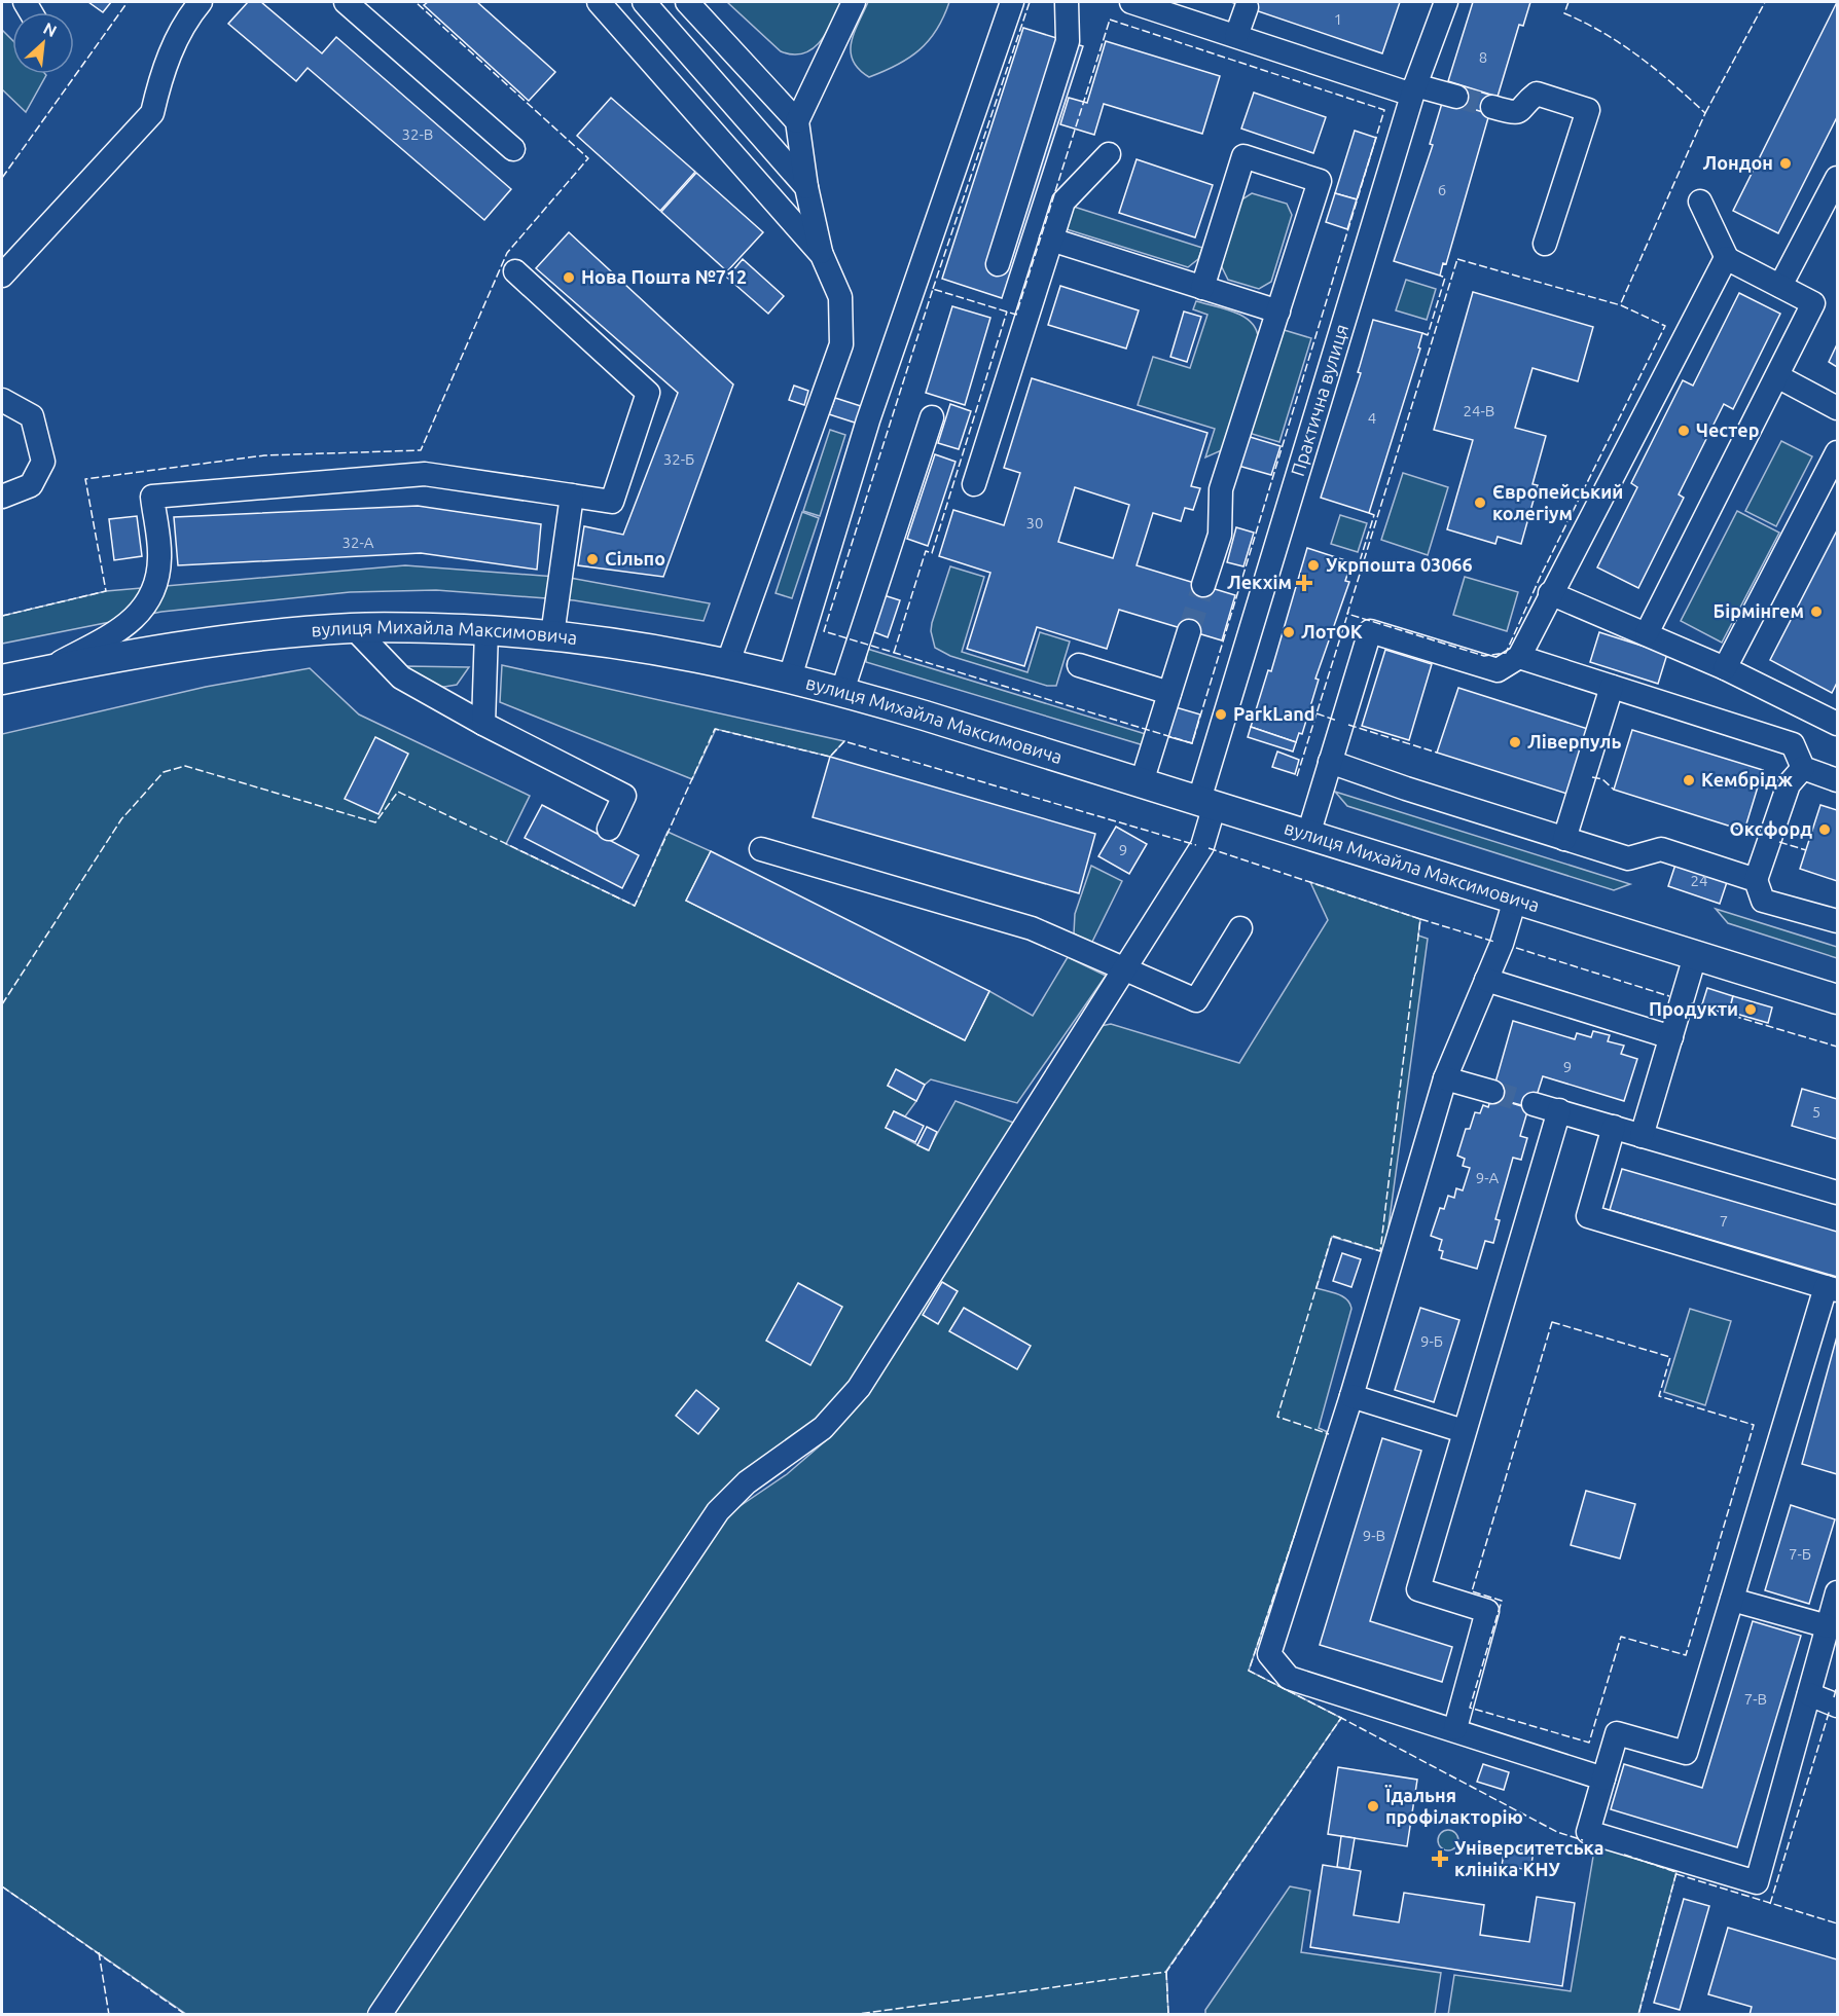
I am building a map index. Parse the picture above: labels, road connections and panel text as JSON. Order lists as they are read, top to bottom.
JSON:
{
  "streets": {
    "main road": ["вулиця Михайла Максимовича"],
    "street": ["Практична вулиця"]
  },
  "crossings": [
    ["Практична вулиця", "вулиця Михайла Максимовича"]
  ],
  "places": {
    "other": [
      "Лондон",
      "Нова Пошта №712",
      "Честер",
      "Європейський колегіум",
      "Сільпо",
      "Укрпошта 03066",
      "Бірмінгем",
      "ЛотОК",
      "ParkLand",
      "Ліверпуль",
      "Кембрідж",
      "Оксфорд",
      "Продукти",
      "Їдальня профілакторію"
    ],
    "health": ["Лекхім", "Університетська клініка КНУ"]
  },
  "house_numbers": [
    "1",
    "8",
    "32-В",
    "6",
    "24-В",
    "4",
    "32-Б",
    "30",
    "32-А",
    "9",
    "24",
    "9",
    "5",
    "9-А",
    "7",
    "9-Б",
    "9-В",
    "7-Б",
    "7-В"
  ],
  "north": "top right"
}
